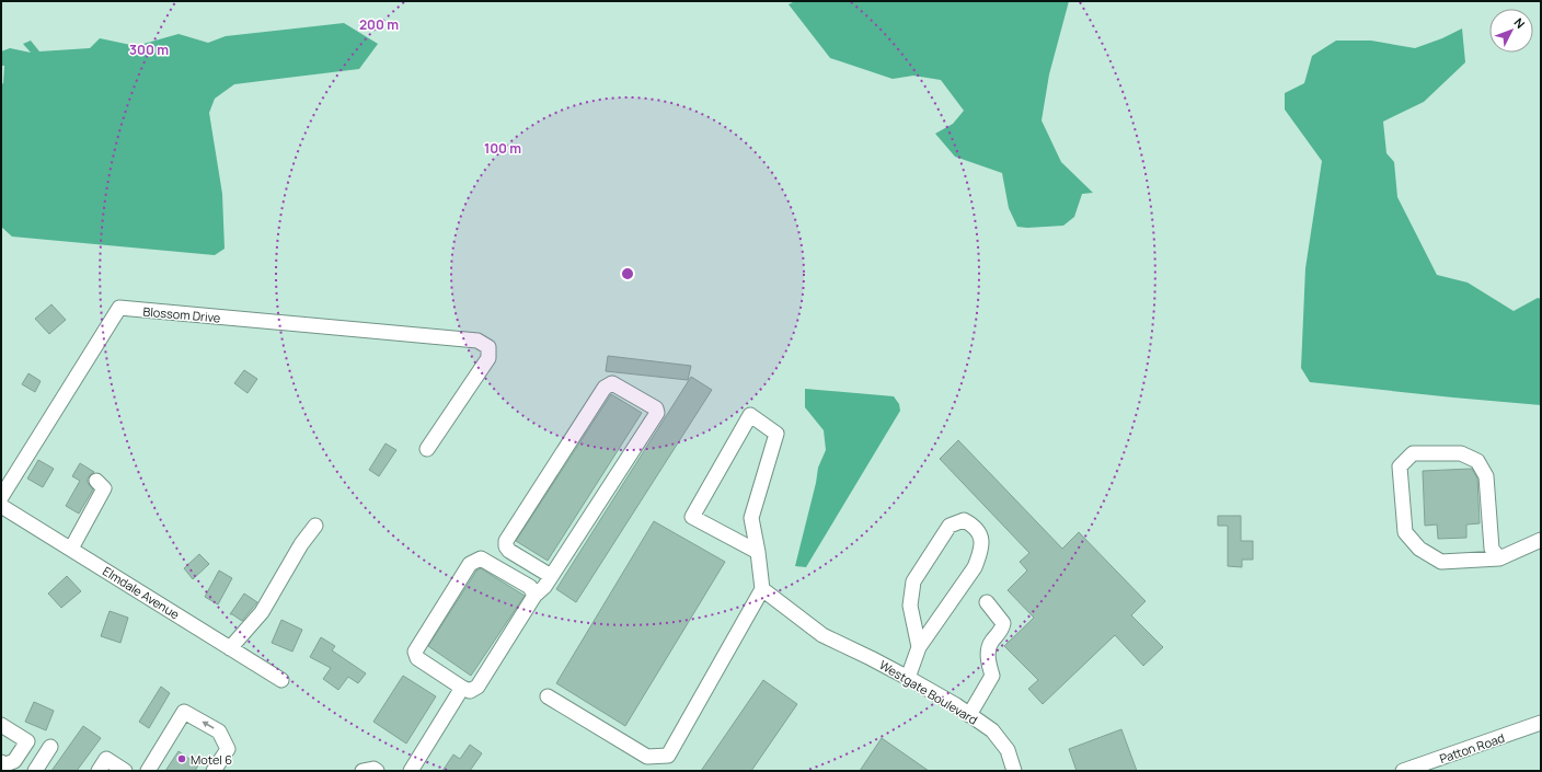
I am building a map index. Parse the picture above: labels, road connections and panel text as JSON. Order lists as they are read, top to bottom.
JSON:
{
  "streets": {
    "street": [
      "Blossom Drive",
      "Elmdale Avenue",
      "Westgate Boulevard",
      "Patton Road"
    ]
  },
  "places": ["Motel 6"],
  "north": "top right",
  "rings": ["200 m", "300 m", "100 m"]
}
